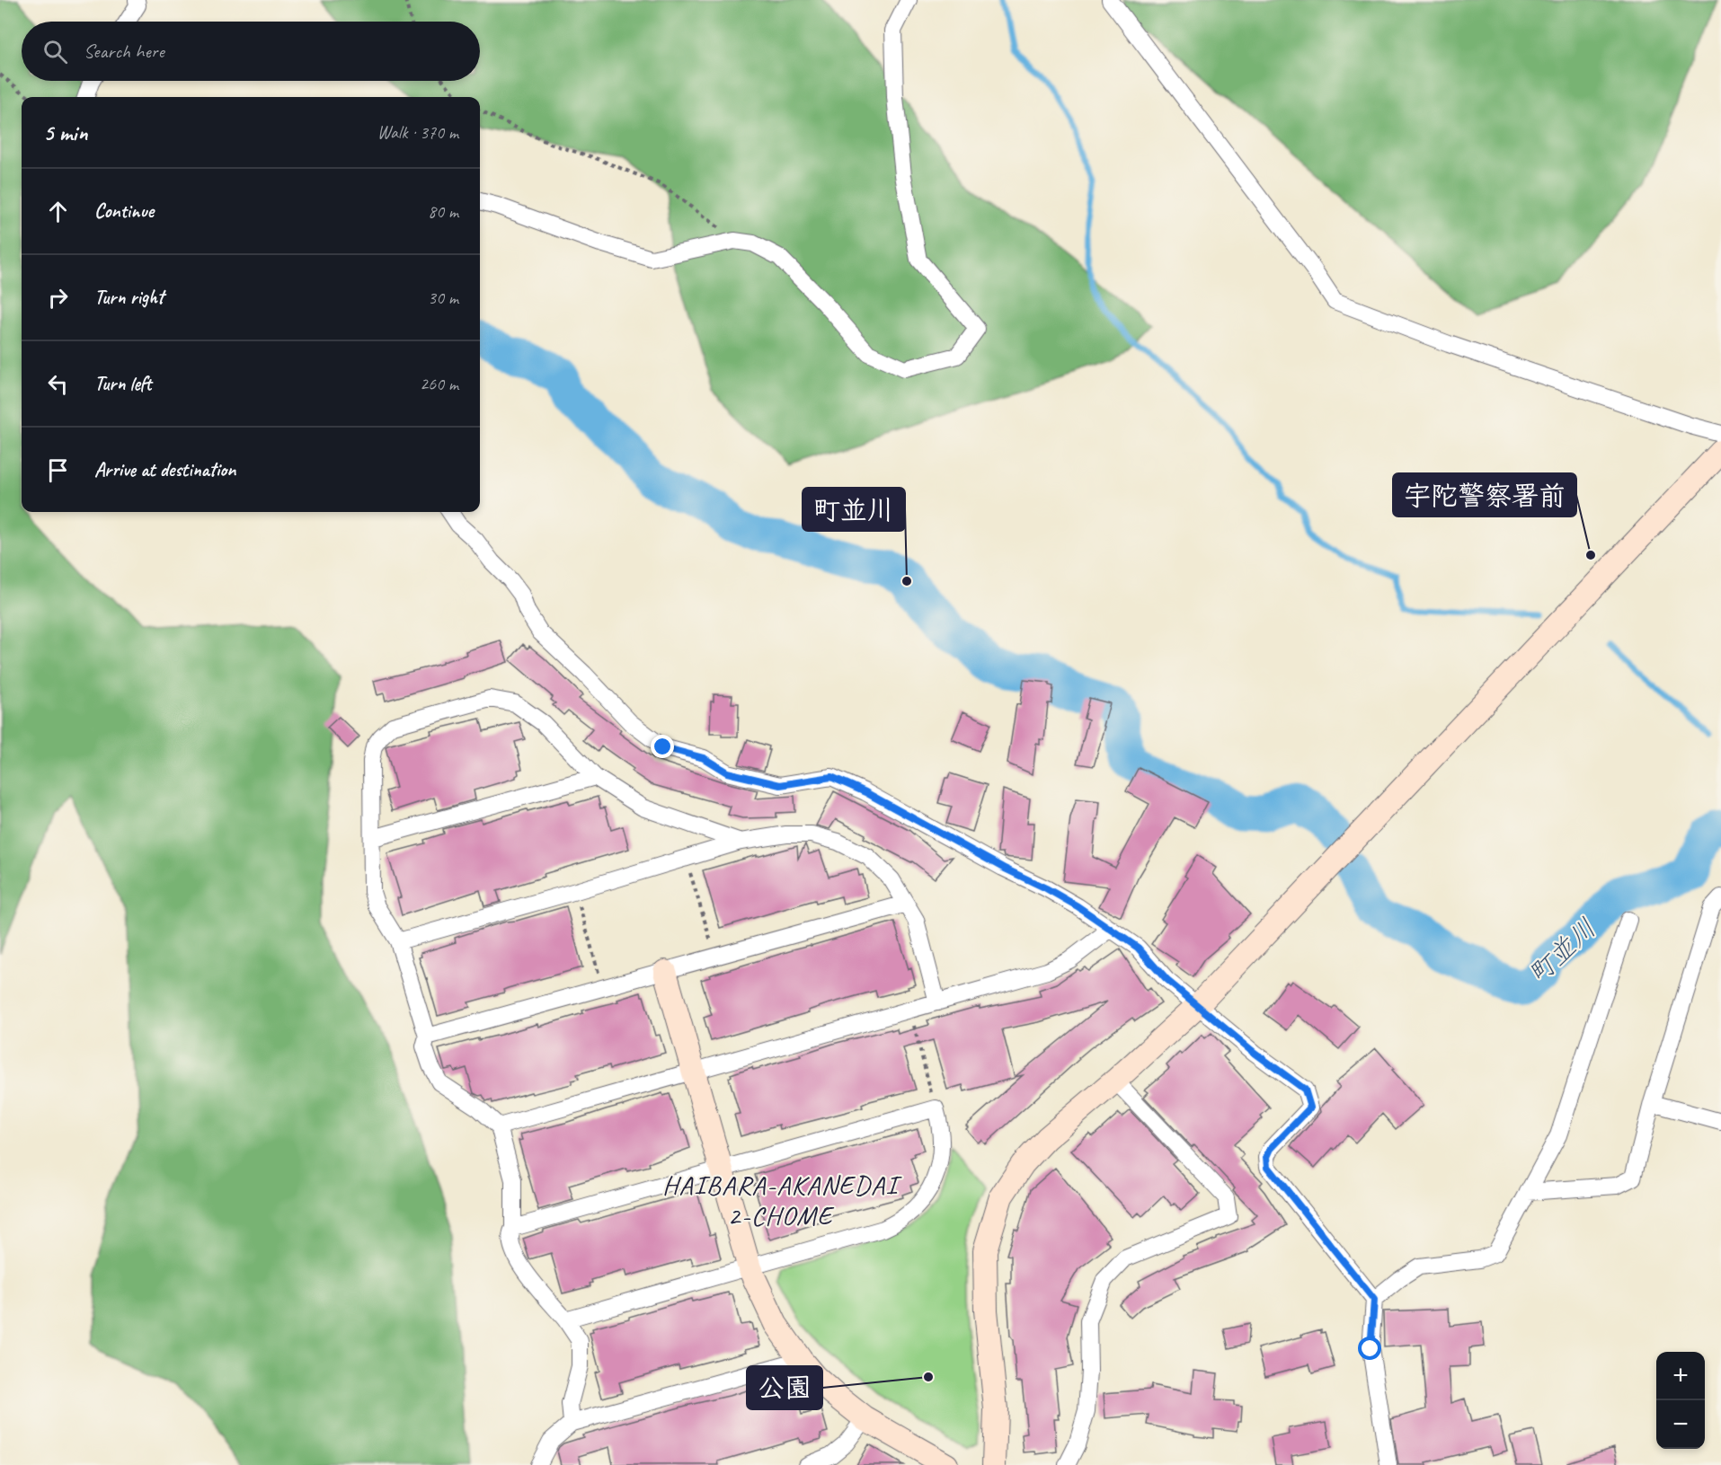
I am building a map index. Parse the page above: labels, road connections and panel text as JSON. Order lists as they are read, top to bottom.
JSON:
{
  "districts": ["HAIBARA-AKANEDAI 2-CHOME"],
  "water": ["町並川"],
  "places": ["宇陀警察署前", "町並川", "公園"],
  "page": {
    "search": "Search here",
    "heading": ["5 min", "Walk · 370 m"],
    "list": [
      ["Continue", "80 m"],
      ["Turn right", "30 m"],
      ["Turn left", "260 m"],
      "Arrive at destination"
    ],
    "map_buttons": ["+", "−"]
  }
}
